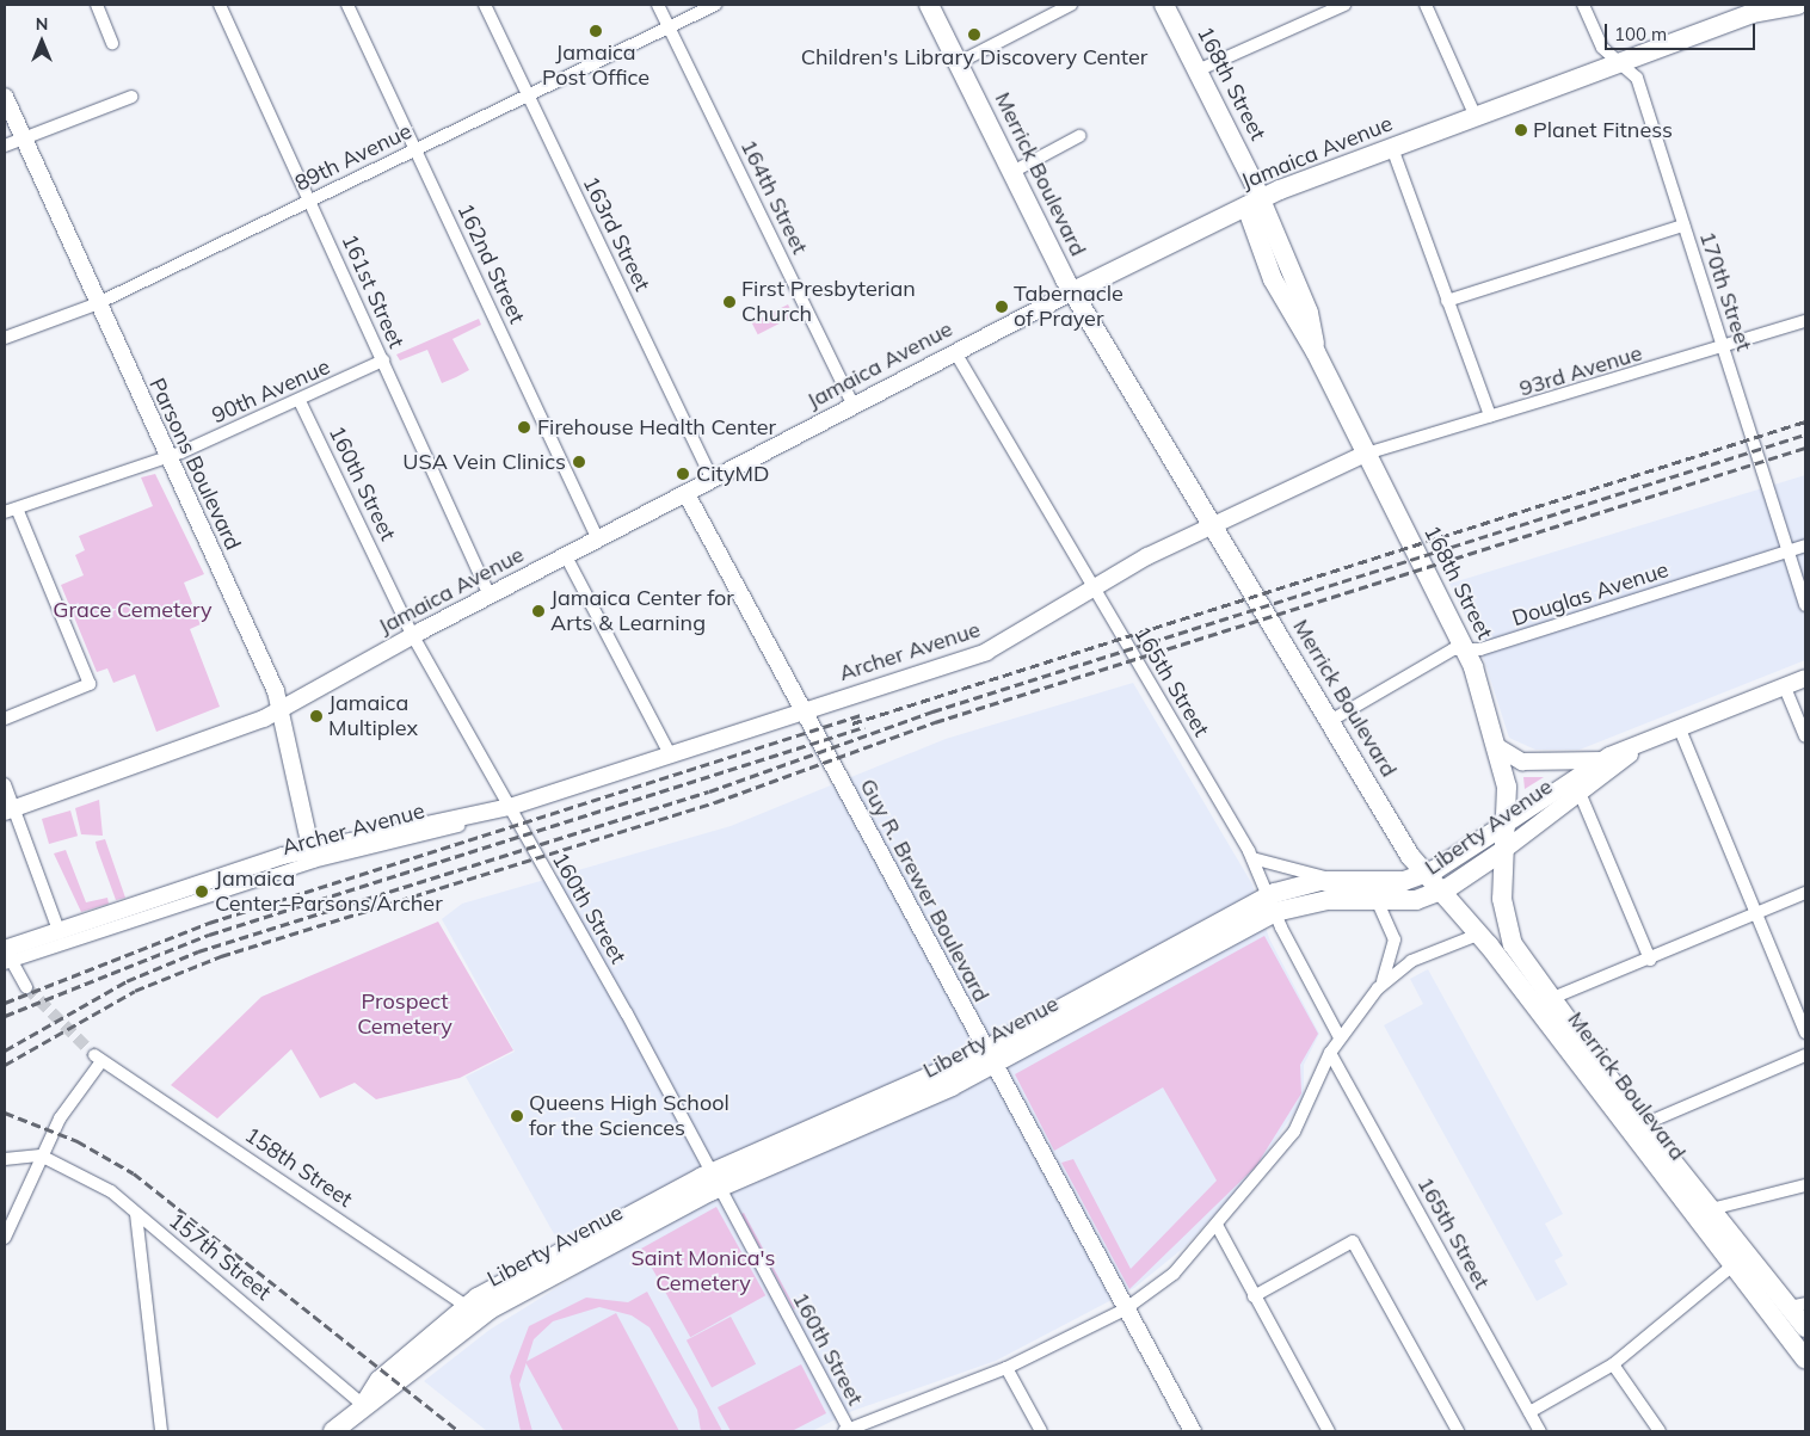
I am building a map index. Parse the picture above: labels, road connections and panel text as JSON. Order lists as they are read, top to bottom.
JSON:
{
  "streets": {
    "main road": [
      "168th Street",
      "Jamaica Avenue",
      "Merrick Boulevard",
      "Parsons Boulevard",
      "Archer Avenue",
      "Liberty Avenue",
      "Guy R. Brewer Boulevard"
    ],
    "street": [
      "89th Avenue",
      "164th Street",
      "163rd Street",
      "162nd Street",
      "161st Street",
      "170th Street",
      "93rd Avenue",
      "90th Avenue",
      "160th Street",
      "Douglas Avenue",
      "165th Street",
      "158th Street",
      "157th Street"
    ]
  },
  "crossings": [
    ["168th Street", "Jamaica Avenue"],
    ["168th Street", "Merrick Boulevard"],
    ["168th Street", "93rd Avenue"],
    ["168th Street", "Douglas Avenue"],
    ["168th Street", "Archer Avenue"],
    ["168th Street", "Liberty Avenue"],
    ["Jamaica Avenue", "Merrick Boulevard"],
    ["Jamaica Avenue", "164th Street"],
    ["Jamaica Avenue", "163rd Street"],
    ["Jamaica Avenue", "162nd Street"],
    ["Jamaica Avenue", "161st Street"],
    ["Jamaica Avenue", "170th Street"],
    ["Jamaica Avenue", "Parsons Boulevard"],
    ["Jamaica Avenue", "160th Street"],
    ["Jamaica Avenue", "165th Street"],
    ["Jamaica Avenue", "Guy R. Brewer Boulevard"],
    ["89th Avenue", "164th Street"],
    ["89th Avenue", "163rd Street"],
    ["89th Avenue", "162nd Street"],
    ["89th Avenue", "161st Street"],
    ["89th Avenue", "Parsons Boulevard"],
    ["Merrick Boulevard", "Douglas Avenue"],
    ["Merrick Boulevard", "Archer Avenue"],
    ["Merrick Boulevard", "Liberty Avenue"],
    ["161st Street", "90th Avenue"],
    ["170th Street", "93rd Avenue"],
    ["170th Street", "Douglas Avenue"],
    ["93rd Avenue", "Archer Avenue"],
    ["90th Avenue", "Parsons Boulevard"],
    ["90th Avenue", "160th Street"],
    ["Parsons Boulevard", "Archer Avenue"],
    ["160th Street", "Archer Avenue"],
    ["160th Street", "Liberty Avenue"],
    ["Archer Avenue", "165th Street"],
    ["Archer Avenue", "Guy R. Brewer Boulevard"],
    ["165th Street", "Liberty Avenue"],
    ["Liberty Avenue", "Guy R. Brewer Boulevard"],
    ["Liberty Avenue", "158th Street"],
    ["Liberty Avenue", "157th Street"],
    ["158th Street", "157th Street"]
  ],
  "parks": ["Grace Cemetery", "Prospect Cemetery", "Saint Monica's Cemetery"],
  "places": [
    "Jamaica Post Office",
    "Children's Library Discovery Center",
    "Planet Fitness",
    "First Presbyterian Church",
    "Tabernacle of Prayer",
    "Firehouse Health Center",
    "USA Vein Clinics",
    "CityMD",
    "Jamaica Center for Arts & Learning",
    "Jamaica Multiplex",
    "Jamaica Center–Parsons/Archer",
    "Queens High School for the Sciences"
  ],
  "scale_bar": "100 m",
  "north": "top"
}
